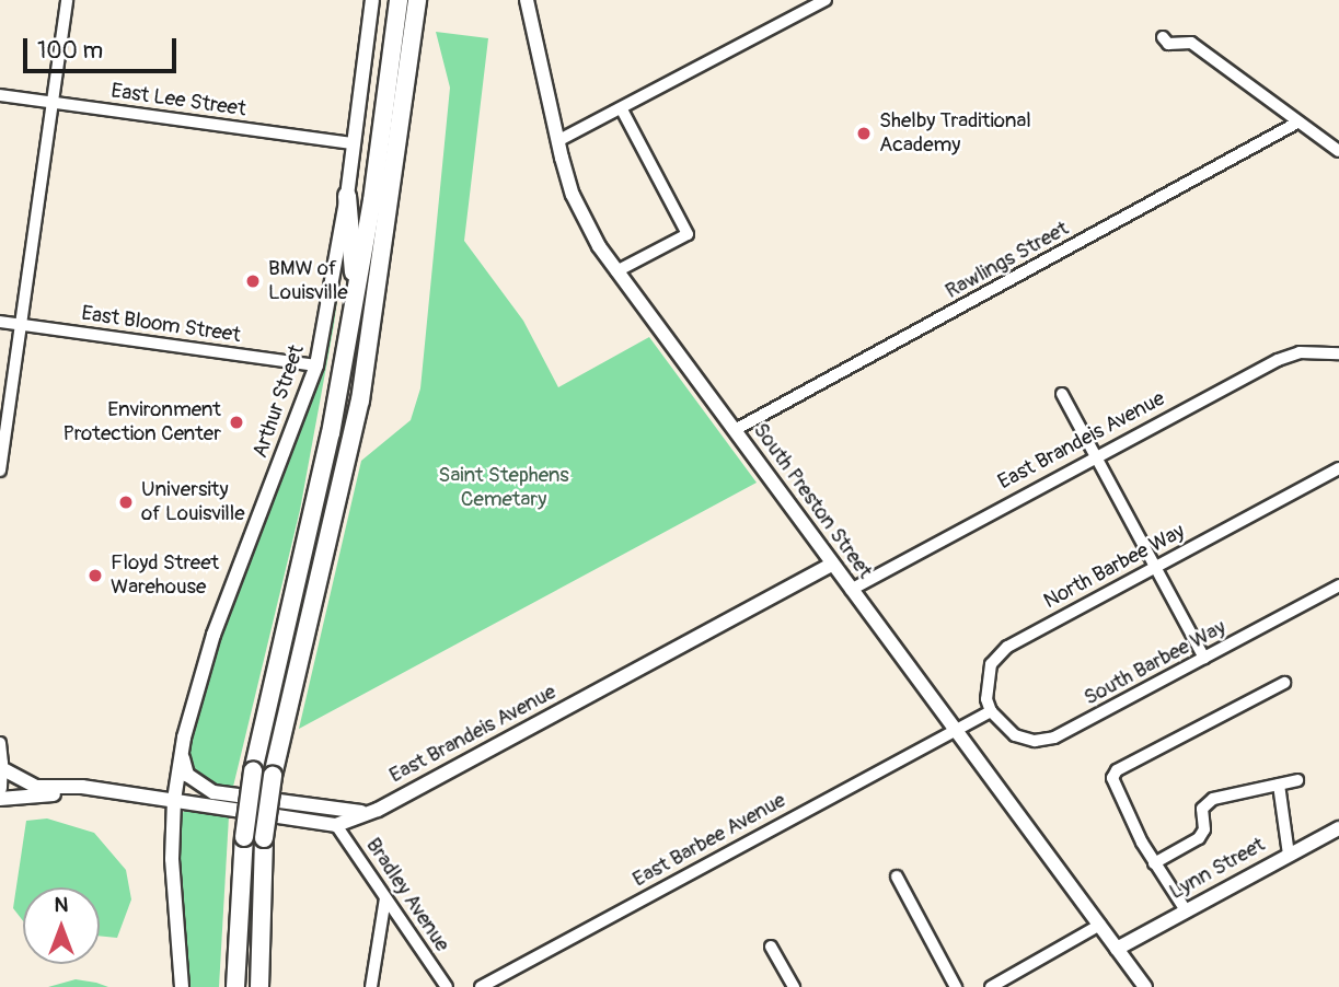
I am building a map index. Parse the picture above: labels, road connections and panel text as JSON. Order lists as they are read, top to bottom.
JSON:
{
  "streets": {
    "main road": [
      "Arthur Street",
      "East Brandeis Avenue",
      "South Preston Street",
      "Lynn Street"
    ],
    "street": [
      "East Lee Street",
      "Rawlings Street",
      "East Bloom Street",
      "North Barbee Way",
      "South Barbee Way",
      "East Barbee Avenue",
      "Bradley Avenue"
    ]
  },
  "crossings": [
    ["East Lee Street", "Arthur Street"],
    ["Rawlings Street", "South Preston Street"],
    ["East Bloom Street", "Arthur Street"],
    ["Arthur Street", "East Brandeis Avenue"],
    ["East Brandeis Avenue", "South Preston Street"],
    ["East Brandeis Avenue", "Bradley Avenue"],
    ["South Preston Street", "East Barbee Avenue"],
    ["South Preston Street", "Lynn Street"],
    ["North Barbee Way", "South Barbee Way"]
  ],
  "parks": ["Saint Stephens Cemetary"],
  "places": [
    "Shelby Traditional Academy",
    "BMW of Louisville",
    "Environment Protection Center",
    "University of Louisville",
    "Floyd Street Warehouse"
  ],
  "scale_bar": "100 m",
  "north": "top"
}
